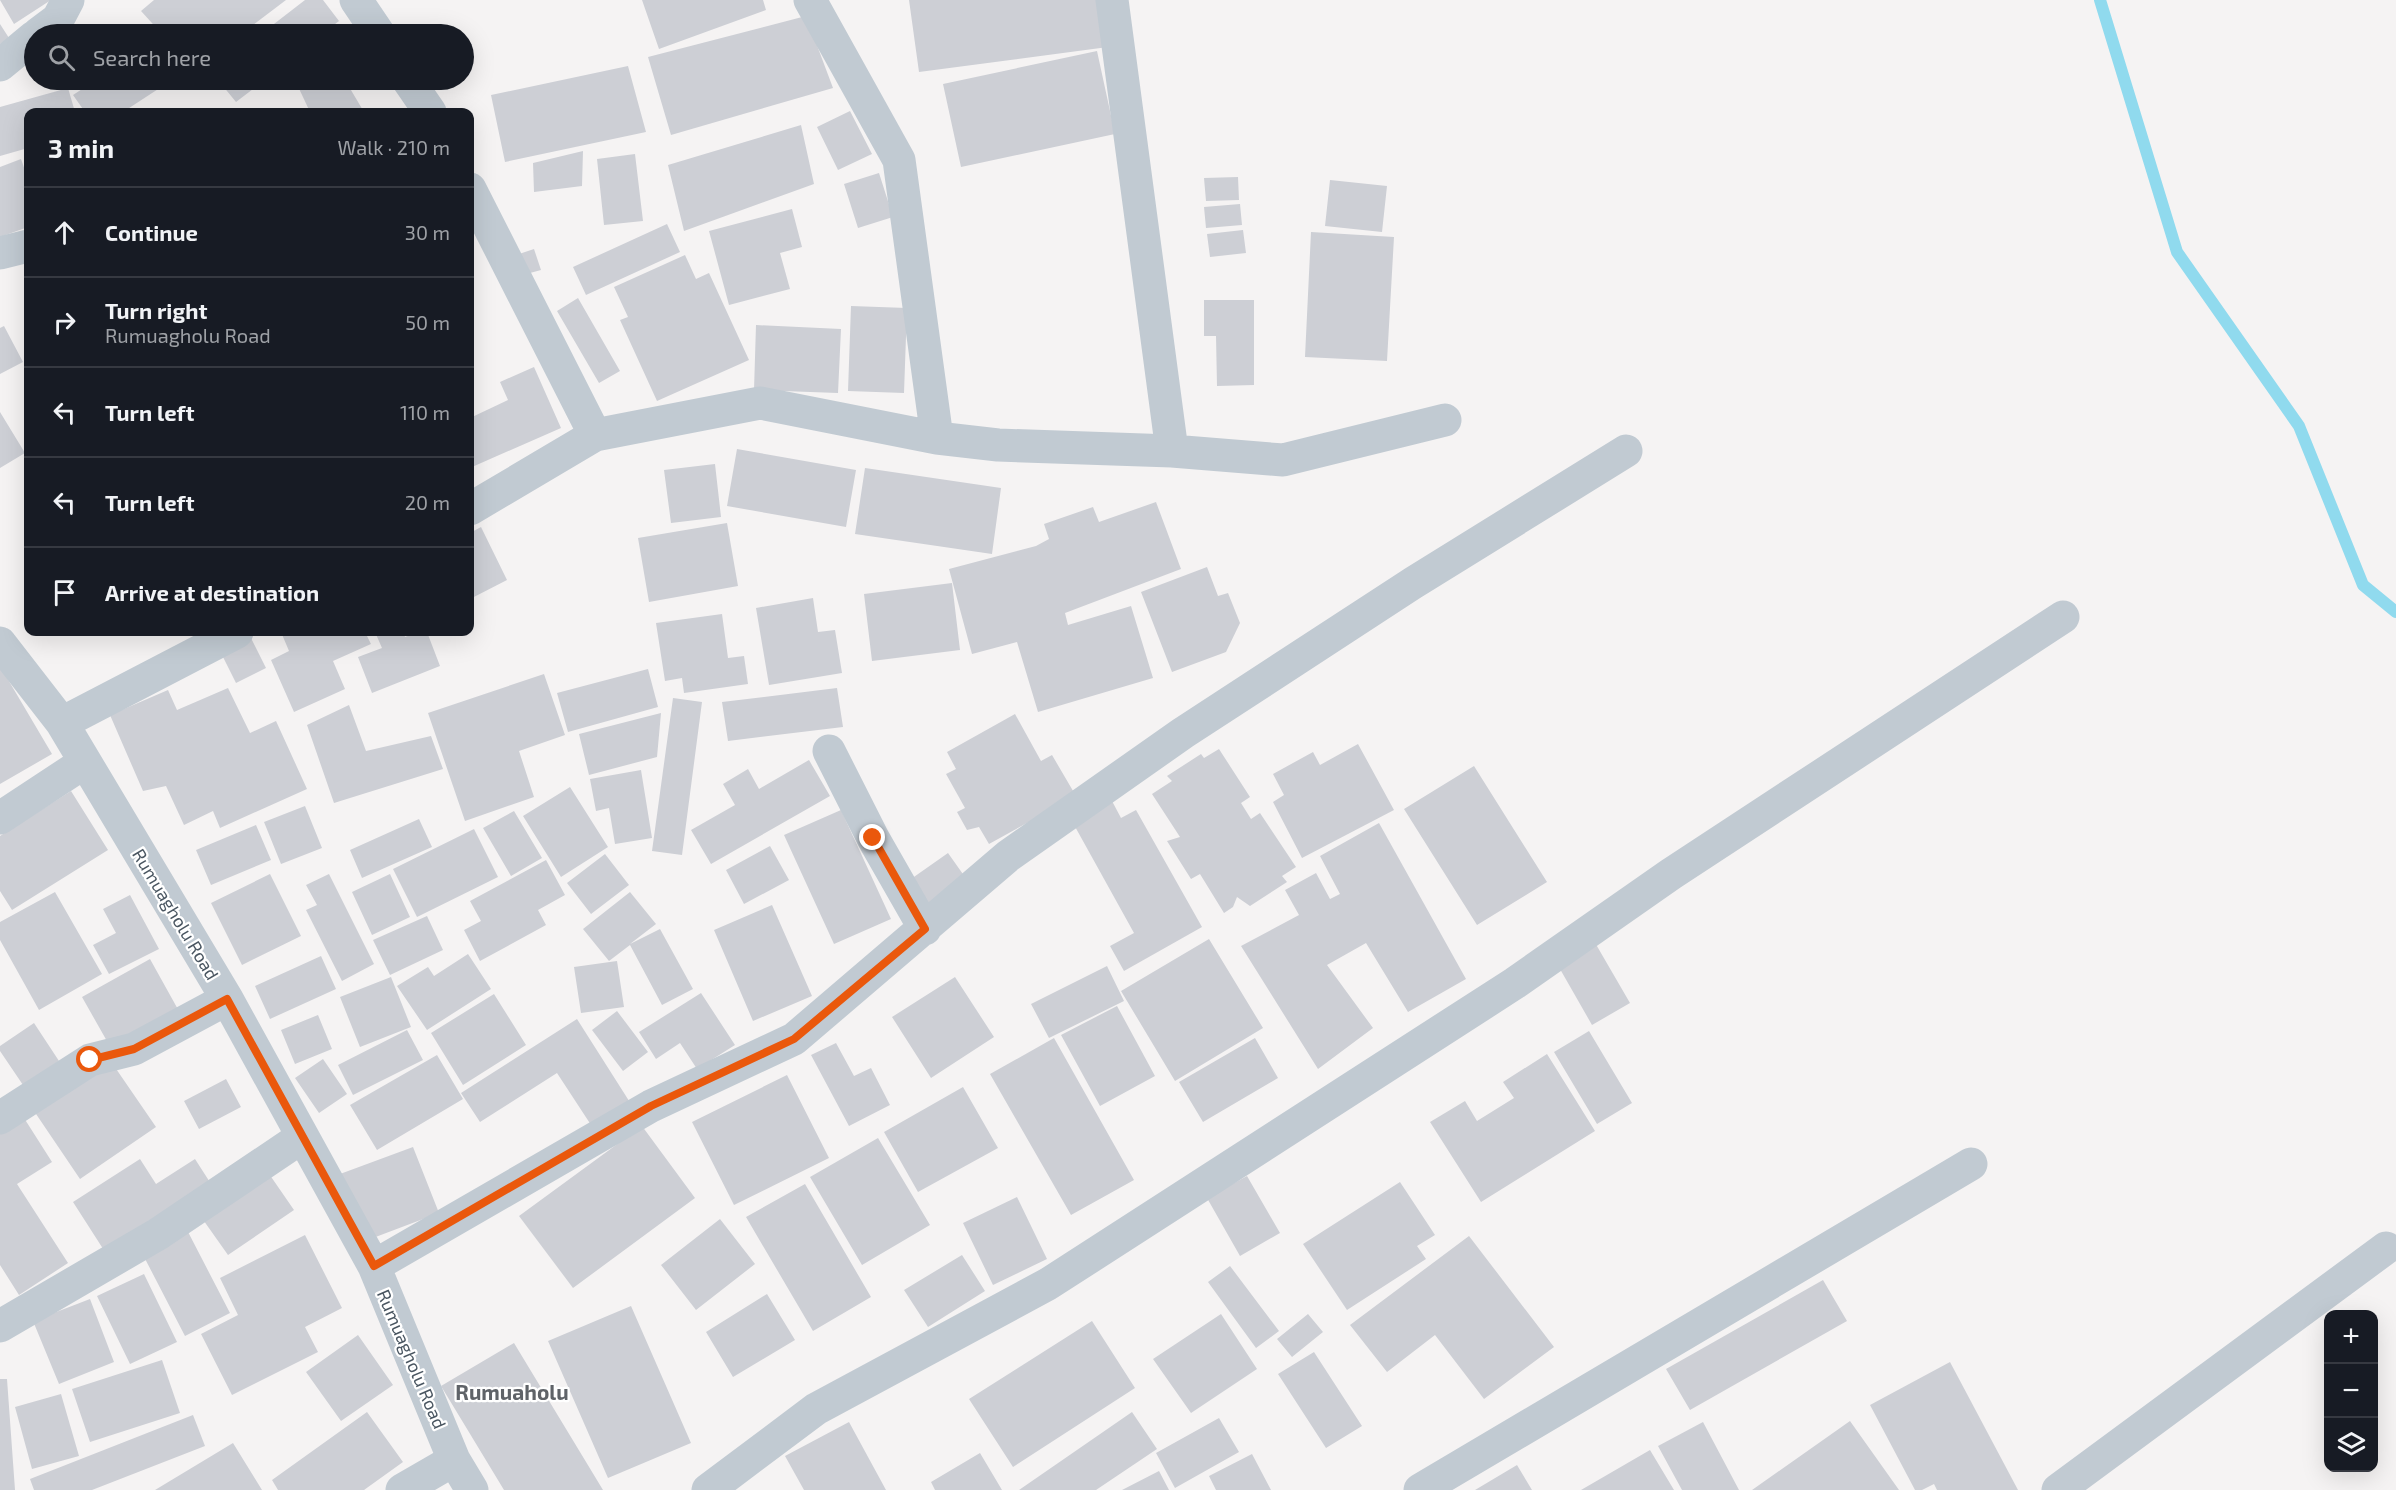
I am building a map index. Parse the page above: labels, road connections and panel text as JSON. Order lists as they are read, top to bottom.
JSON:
{
  "streets": {
    "street": ["Rumuagholu Road"]
  },
  "districts": ["Rumuaholu"],
  "page": {
    "search": "Search here",
    "heading": ["3 min", "Walk · 210 m"],
    "list": [
      ["Continue", "30 m"],
      ["Turn right", "Rumuagholu Road", "50 m"],
      ["Turn left", "110 m"],
      ["Turn left", "20 m"],
      "Arrive at destination"
    ],
    "map_buttons": ["+", "−"]
  }
}
